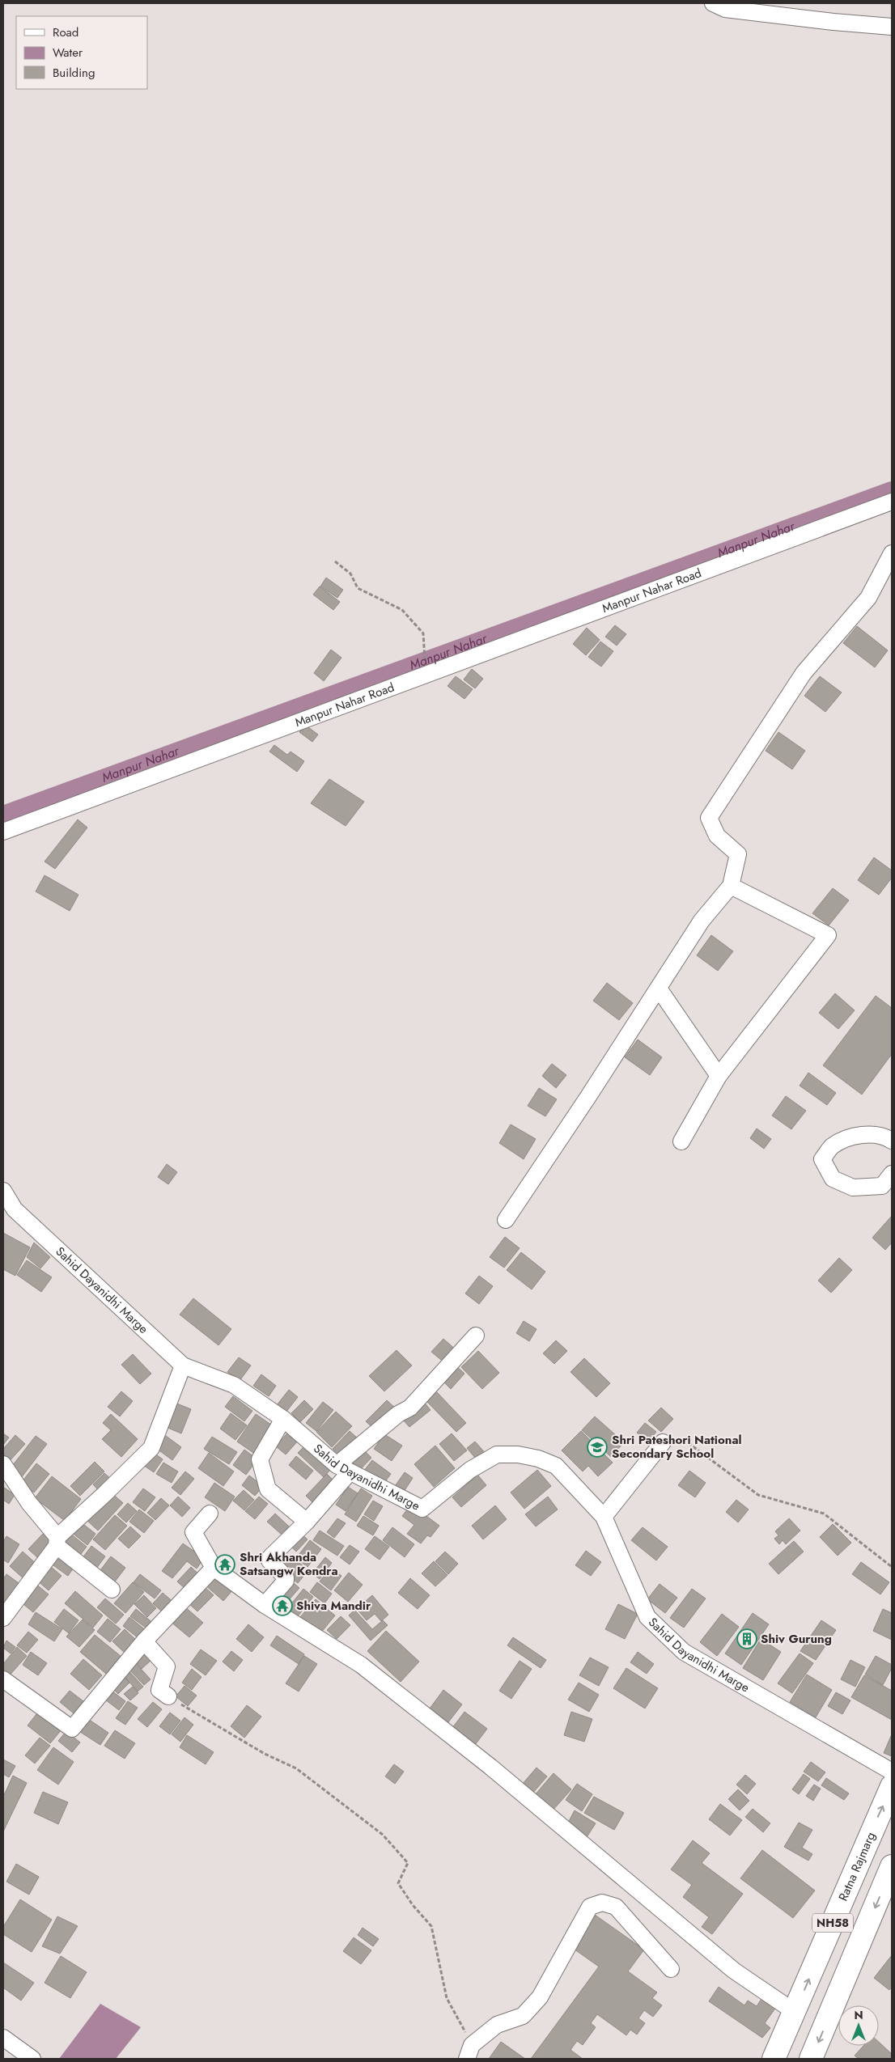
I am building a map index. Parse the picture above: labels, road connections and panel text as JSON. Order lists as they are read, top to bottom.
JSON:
{
  "streets": {
    "highway": ["Ratna Rajmarg", "NH58"],
    "street": ["Manpur Nahar Road", "Sahid Dayanidhi Marge"]
  },
  "water": ["Manpur Nahar"],
  "places": {
    "school or university": ["Shri Pateshori National Secondary School"],
    "temple": ["Shri Akhanda Satsangw Kendra", "Shiva Mandir"],
    "building": ["Shiv Gurung"]
  },
  "legend": ["Road", "Water", "Building"],
  "north": "top"
}
